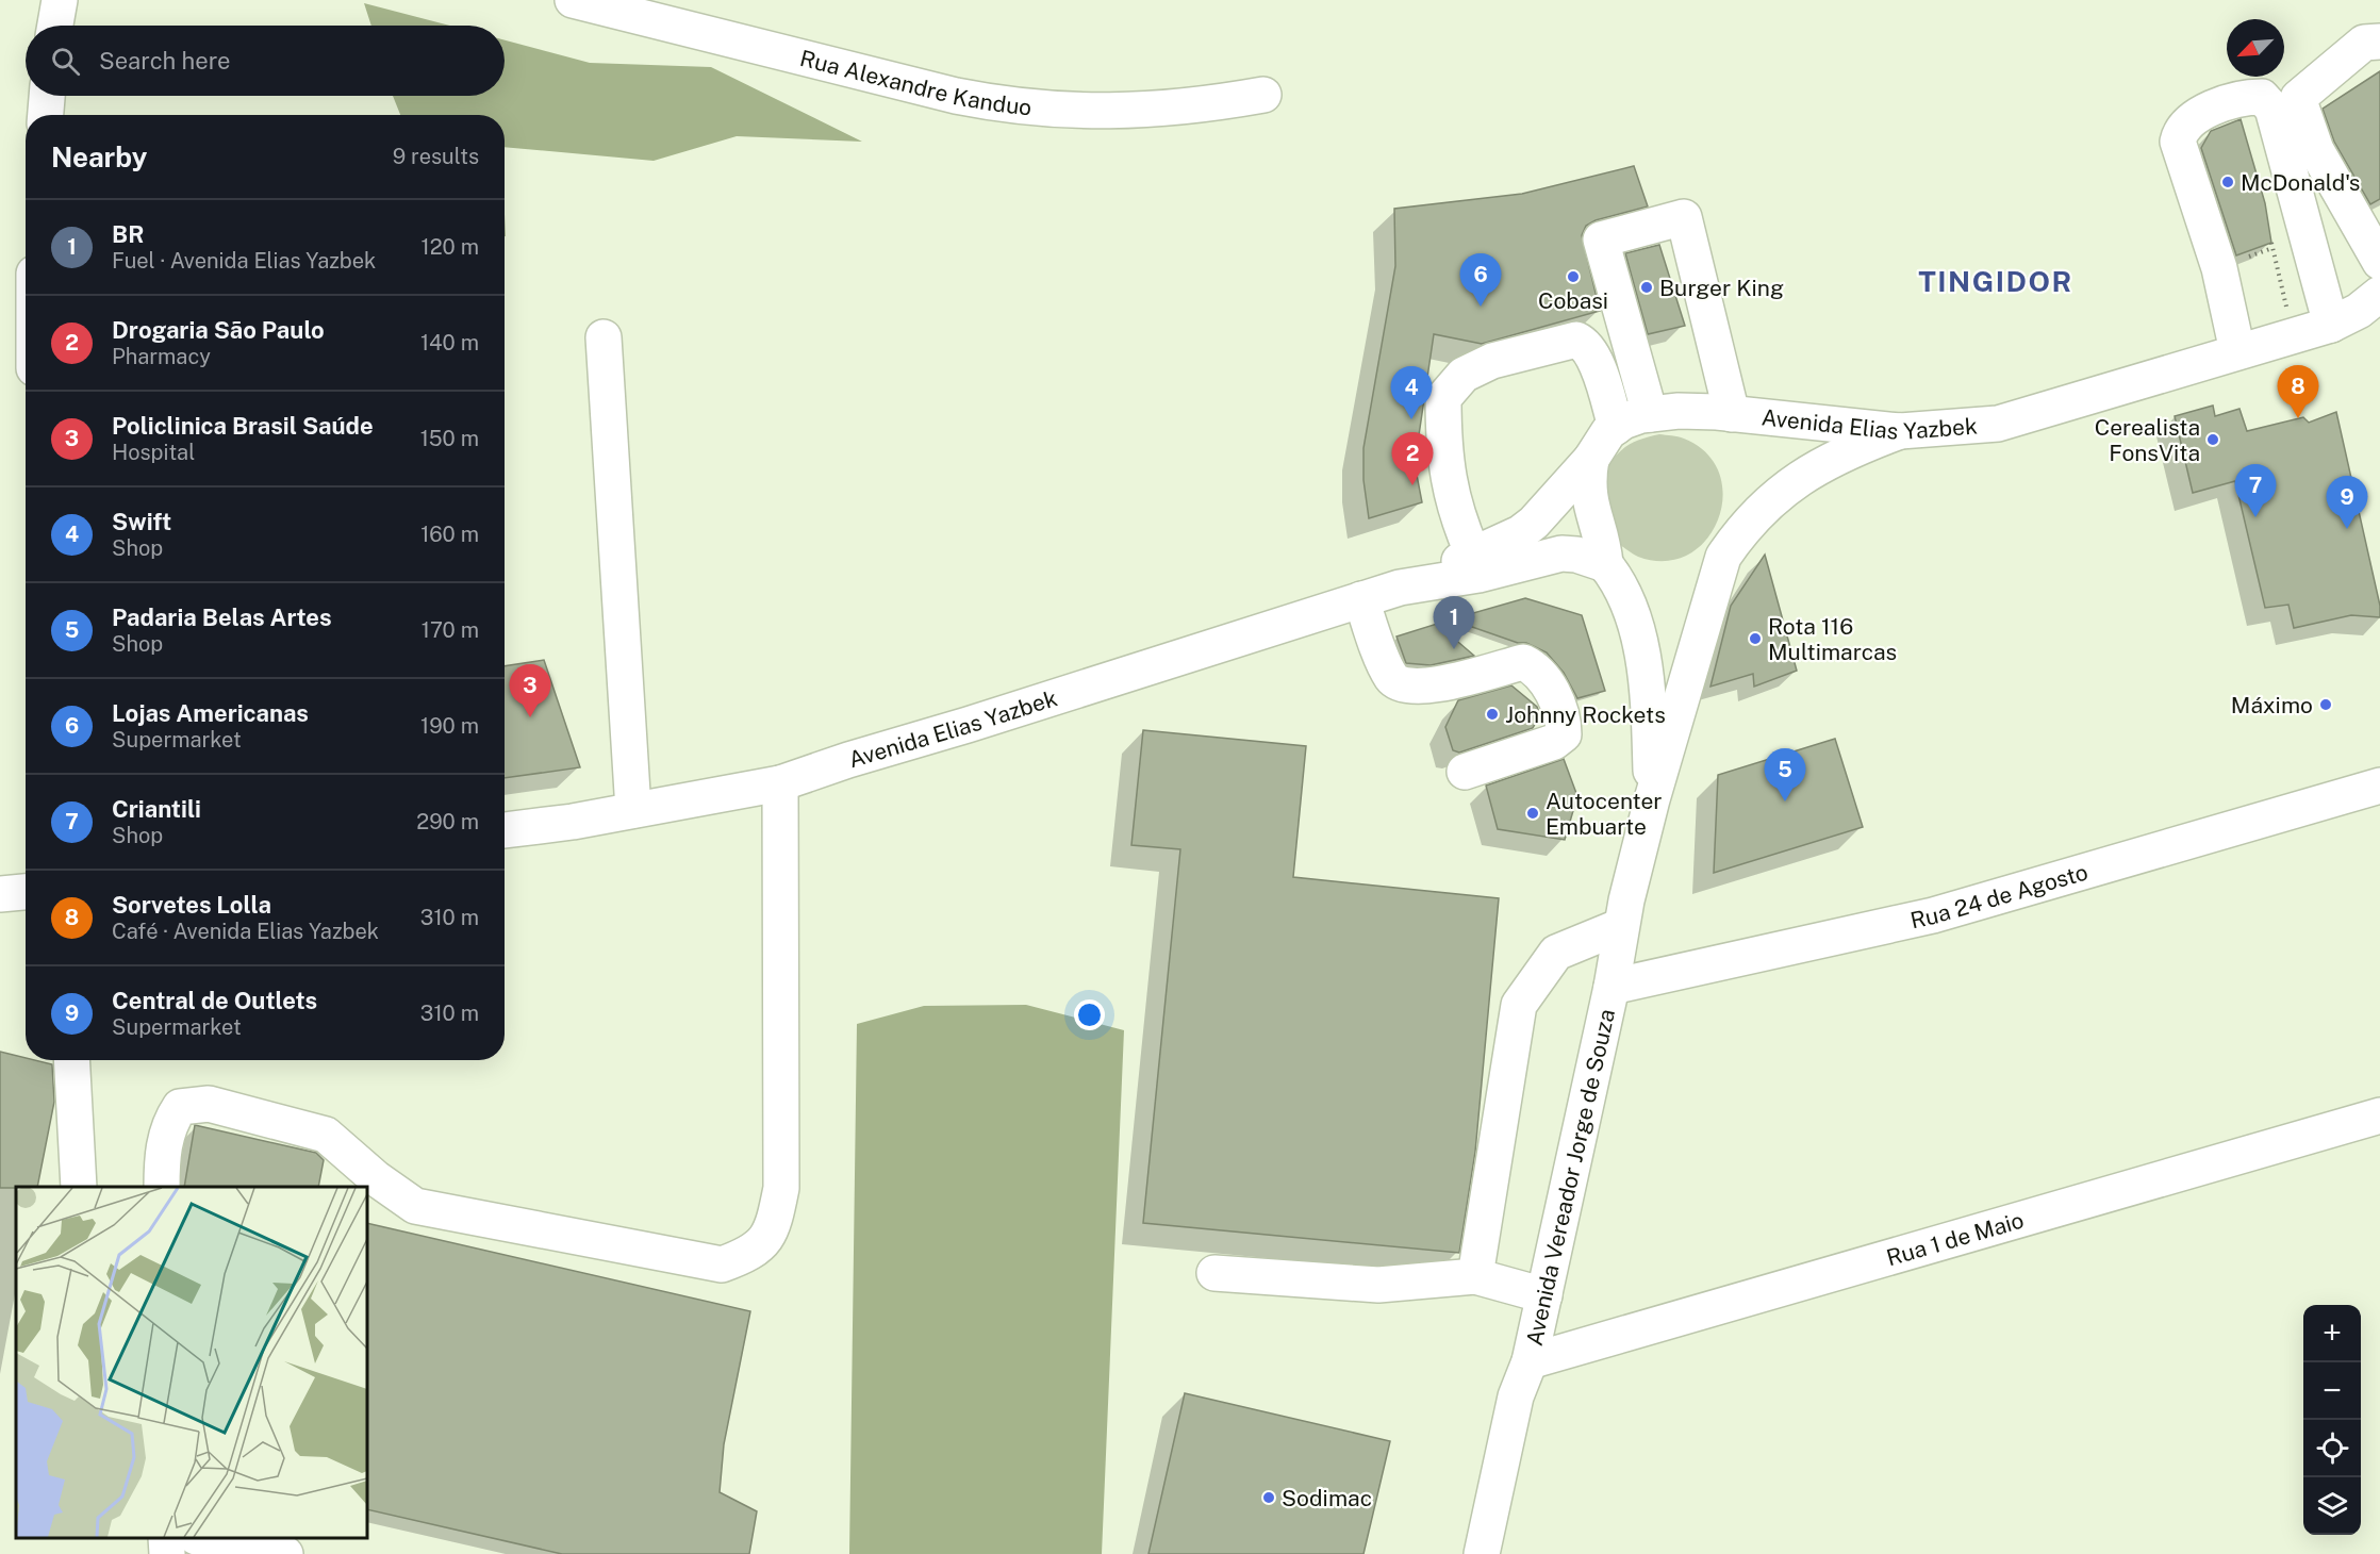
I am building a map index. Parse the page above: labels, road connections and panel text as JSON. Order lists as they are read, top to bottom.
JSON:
{
  "streets": {
    "main road": [
      "Rua Alexandre Kanduo",
      "Avenida Elias Yazbek",
      "Rua 24 de Agosto",
      "Avenida Vereador Jorge de Souza",
      "Rua 1 de Maio"
    ]
  },
  "crossings": [
    ["Avenida Elias Yazbek", "Avenida Vereador Jorge de Souza"],
    ["Rua 24 de Agosto", "Avenida Vereador Jorge de Souza"],
    ["Avenida Vereador Jorge de Souza", "Rua 1 de Maio"]
  ],
  "districts": ["TINGIDOR"],
  "places": [
    "McDonald's",
    "Cobasi",
    "Burger King",
    "Cerealista FonsVita",
    "Rota 116 Multimarcas",
    "Máximo",
    "Johnny Rockets",
    "Autocenter Embuarte",
    "Sodimac"
  ],
  "north": "bottom left",
  "page": {
    "search": "Search here",
    "heading": ["Nearby", "9 results"],
    "list": [
      {
        "mark": "1",
        "name": "BR",
        "note": "Fuel · Avenida Elias Yazbek",
        "value": "120 m"
      },
      {
        "mark": "2",
        "name": "Drogaria São Paulo",
        "note": "Pharmacy",
        "value": "140 m"
      },
      {
        "mark": "3",
        "name": "Policlinica Brasil Saúde",
        "note": "Hospital",
        "value": "150 m"
      },
      {
        "mark": "4",
        "name": "Swift",
        "note": "Shop",
        "value": "160 m"
      },
      {
        "mark": "5",
        "name": "Padaria Belas Artes",
        "note": "Shop",
        "value": "170 m"
      },
      {
        "mark": "6",
        "name": "Lojas Americanas",
        "note": "Supermarket",
        "value": "190 m"
      },
      {
        "mark": "7",
        "name": "Criantili",
        "note": "Shop",
        "value": "290 m"
      },
      {
        "mark": "8",
        "name": "Sorvetes Lolla",
        "note": "Café · Avenida Elias Yazbek",
        "value": "310 m"
      },
      {
        "mark": "9",
        "name": "Central de Outlets",
        "note": "Supermarket",
        "value": "310 m"
      }
    ],
    "pins": [
      "6",
      "8",
      "4",
      "2",
      "7",
      "9",
      "1",
      "3",
      "5"
    ],
    "map_buttons": ["+", "−"]
  }
}
